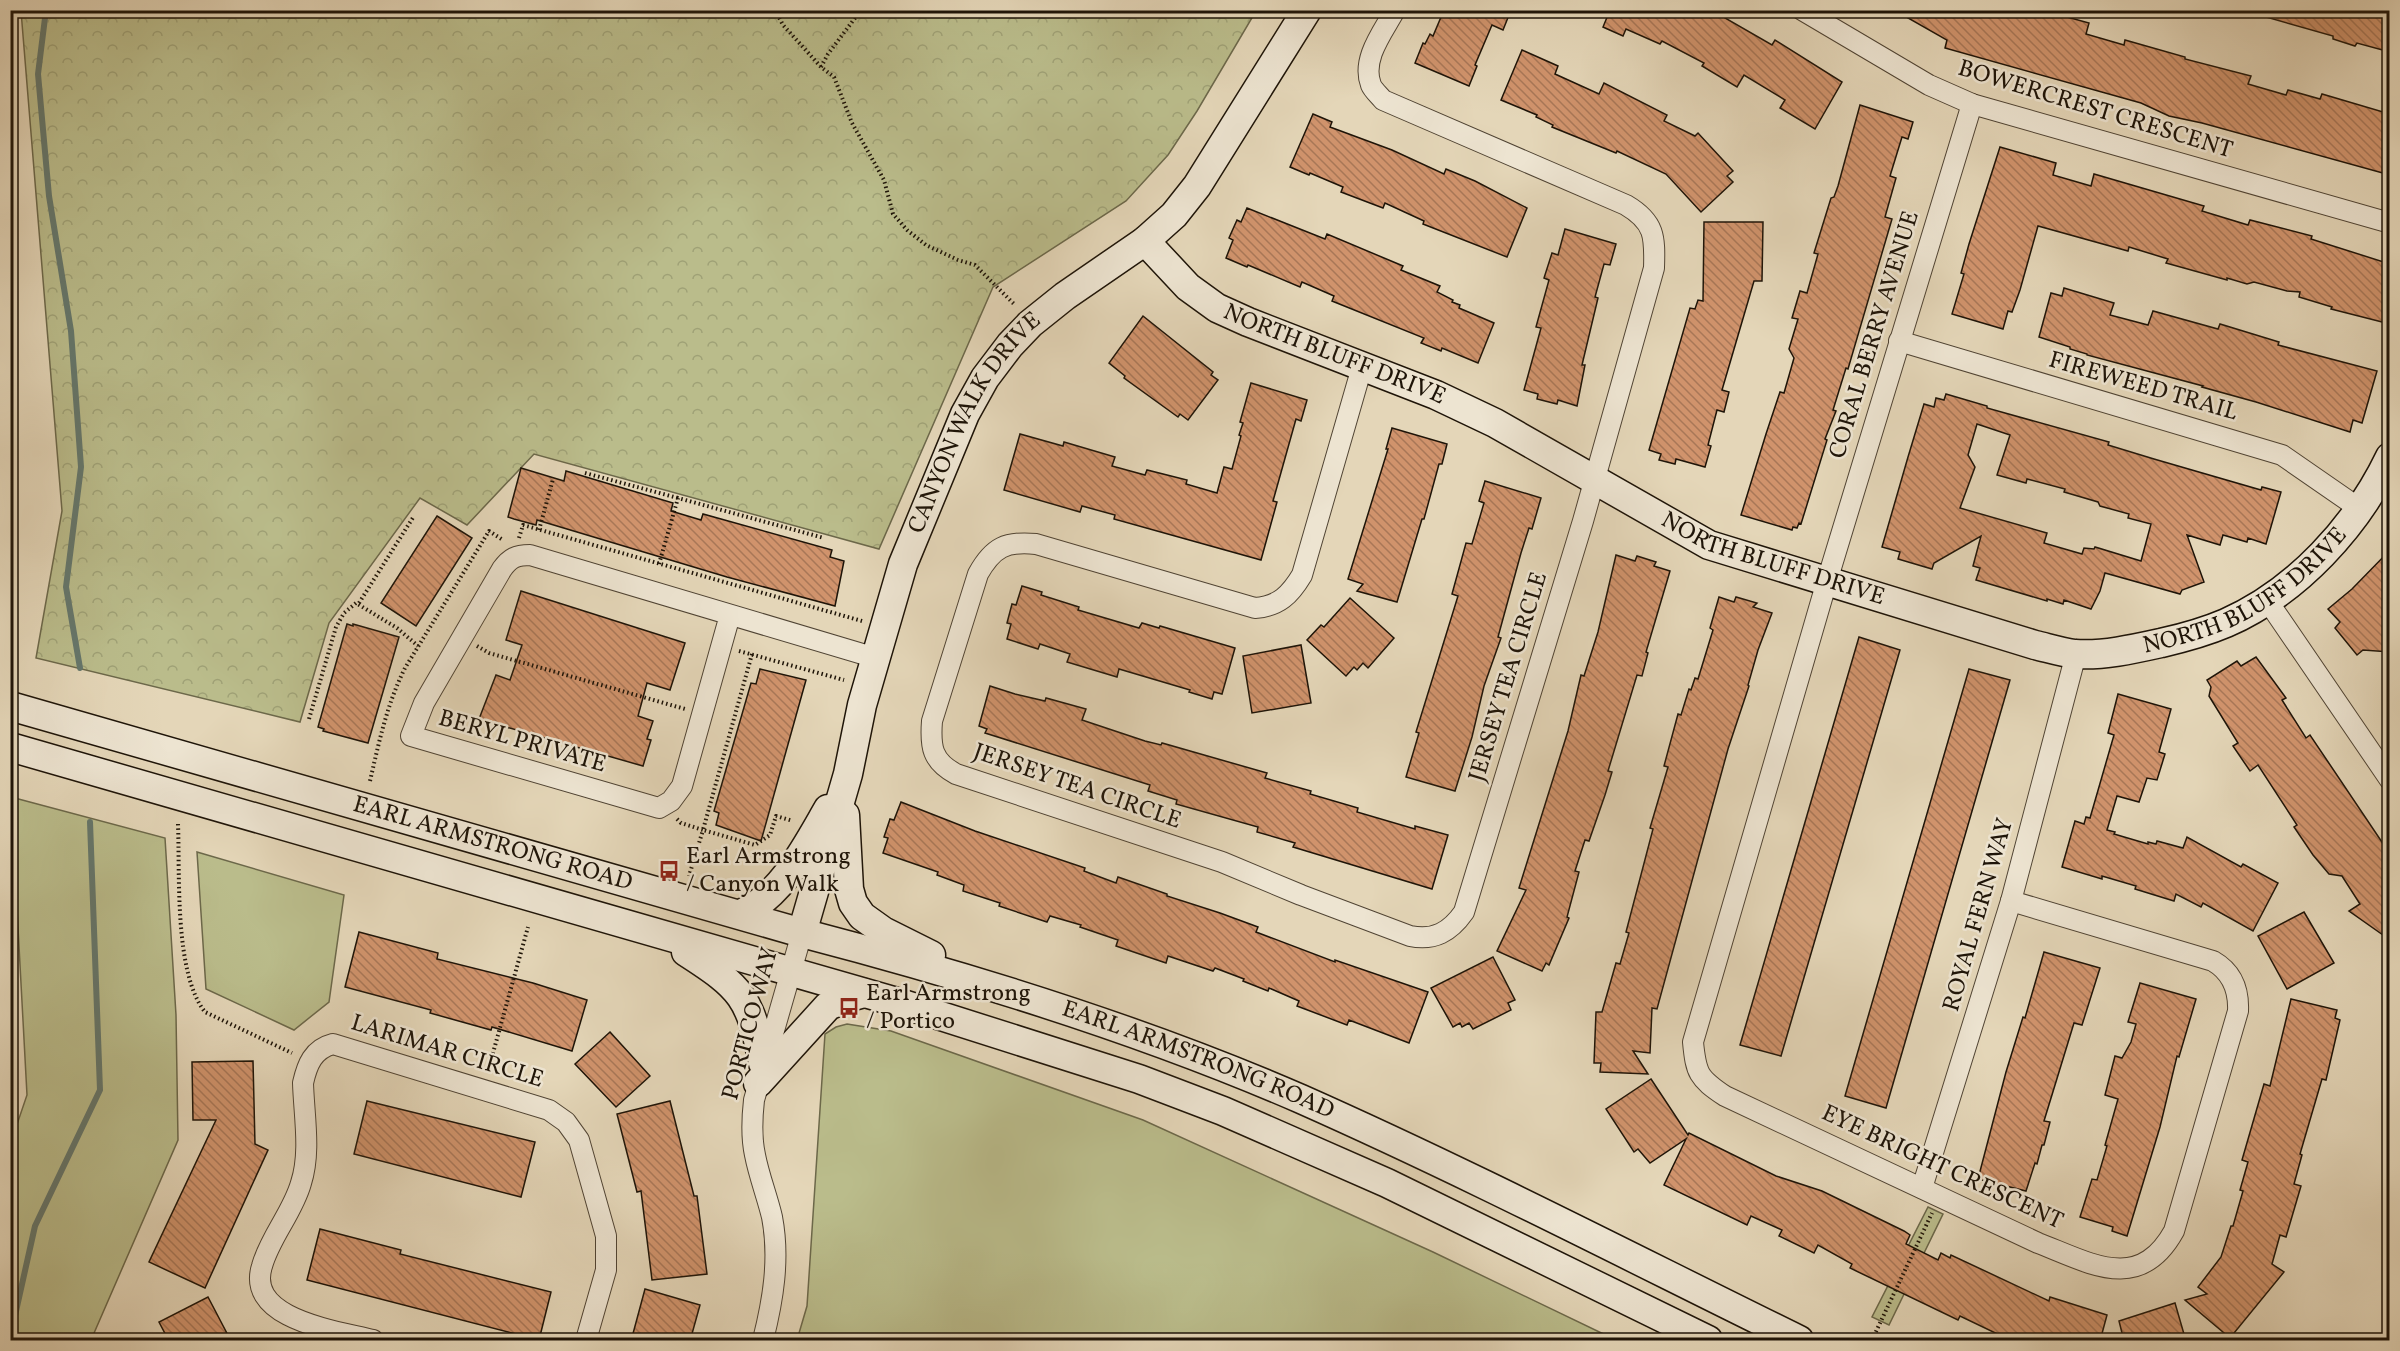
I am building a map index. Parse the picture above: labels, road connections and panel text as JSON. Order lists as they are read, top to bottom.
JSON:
{
  "streets": {
    "main road": ["NORTH BLUFF DRIVE", "CANYON WALK DRIVE", "EARL ARMSTRONG ROAD"],
    "street": [
      "BOWERCREST CRESCENT",
      "CORAL BERRY AVENUE",
      "FIREWEED TRAIL",
      "JERSEY TEA CIRCLE",
      "BERYL PRIVATE",
      "ROYAL FERN WAY",
      "PORTICO WAY",
      "LARIMAR CIRCLE",
      "EYE BRIGHT CRESCENT"
    ]
  },
  "crossings": [
    ["BOWERCREST CRESCENT", "CORAL BERRY AVENUE"],
    ["CORAL BERRY AVENUE", "NORTH BLUFF DRIVE"],
    ["CORAL BERRY AVENUE", "FIREWEED TRAIL"],
    ["CORAL BERRY AVENUE", "EYE BRIGHT CRESCENT"],
    ["NORTH BLUFF DRIVE", "FIREWEED TRAIL"],
    ["NORTH BLUFF DRIVE", "CANYON WALK DRIVE"],
    ["NORTH BLUFF DRIVE", "JERSEY TEA CIRCLE"],
    ["NORTH BLUFF DRIVE", "ROYAL FERN WAY"],
    ["NORTH BLUFF DRIVE", "EYE BRIGHT CRESCENT"],
    ["CANYON WALK DRIVE", "EARL ARMSTRONG ROAD"],
    ["CANYON WALK DRIVE", "PORTICO WAY"],
    ["EARL ARMSTRONG ROAD", "PORTICO WAY"],
    ["ROYAL FERN WAY", "EYE BRIGHT CRESCENT"]
  ],
  "places": {
    "bus stop": ["Earl Armstrong / Canyon Walk", "Earl Armstrong / Portico"]
  }
}
